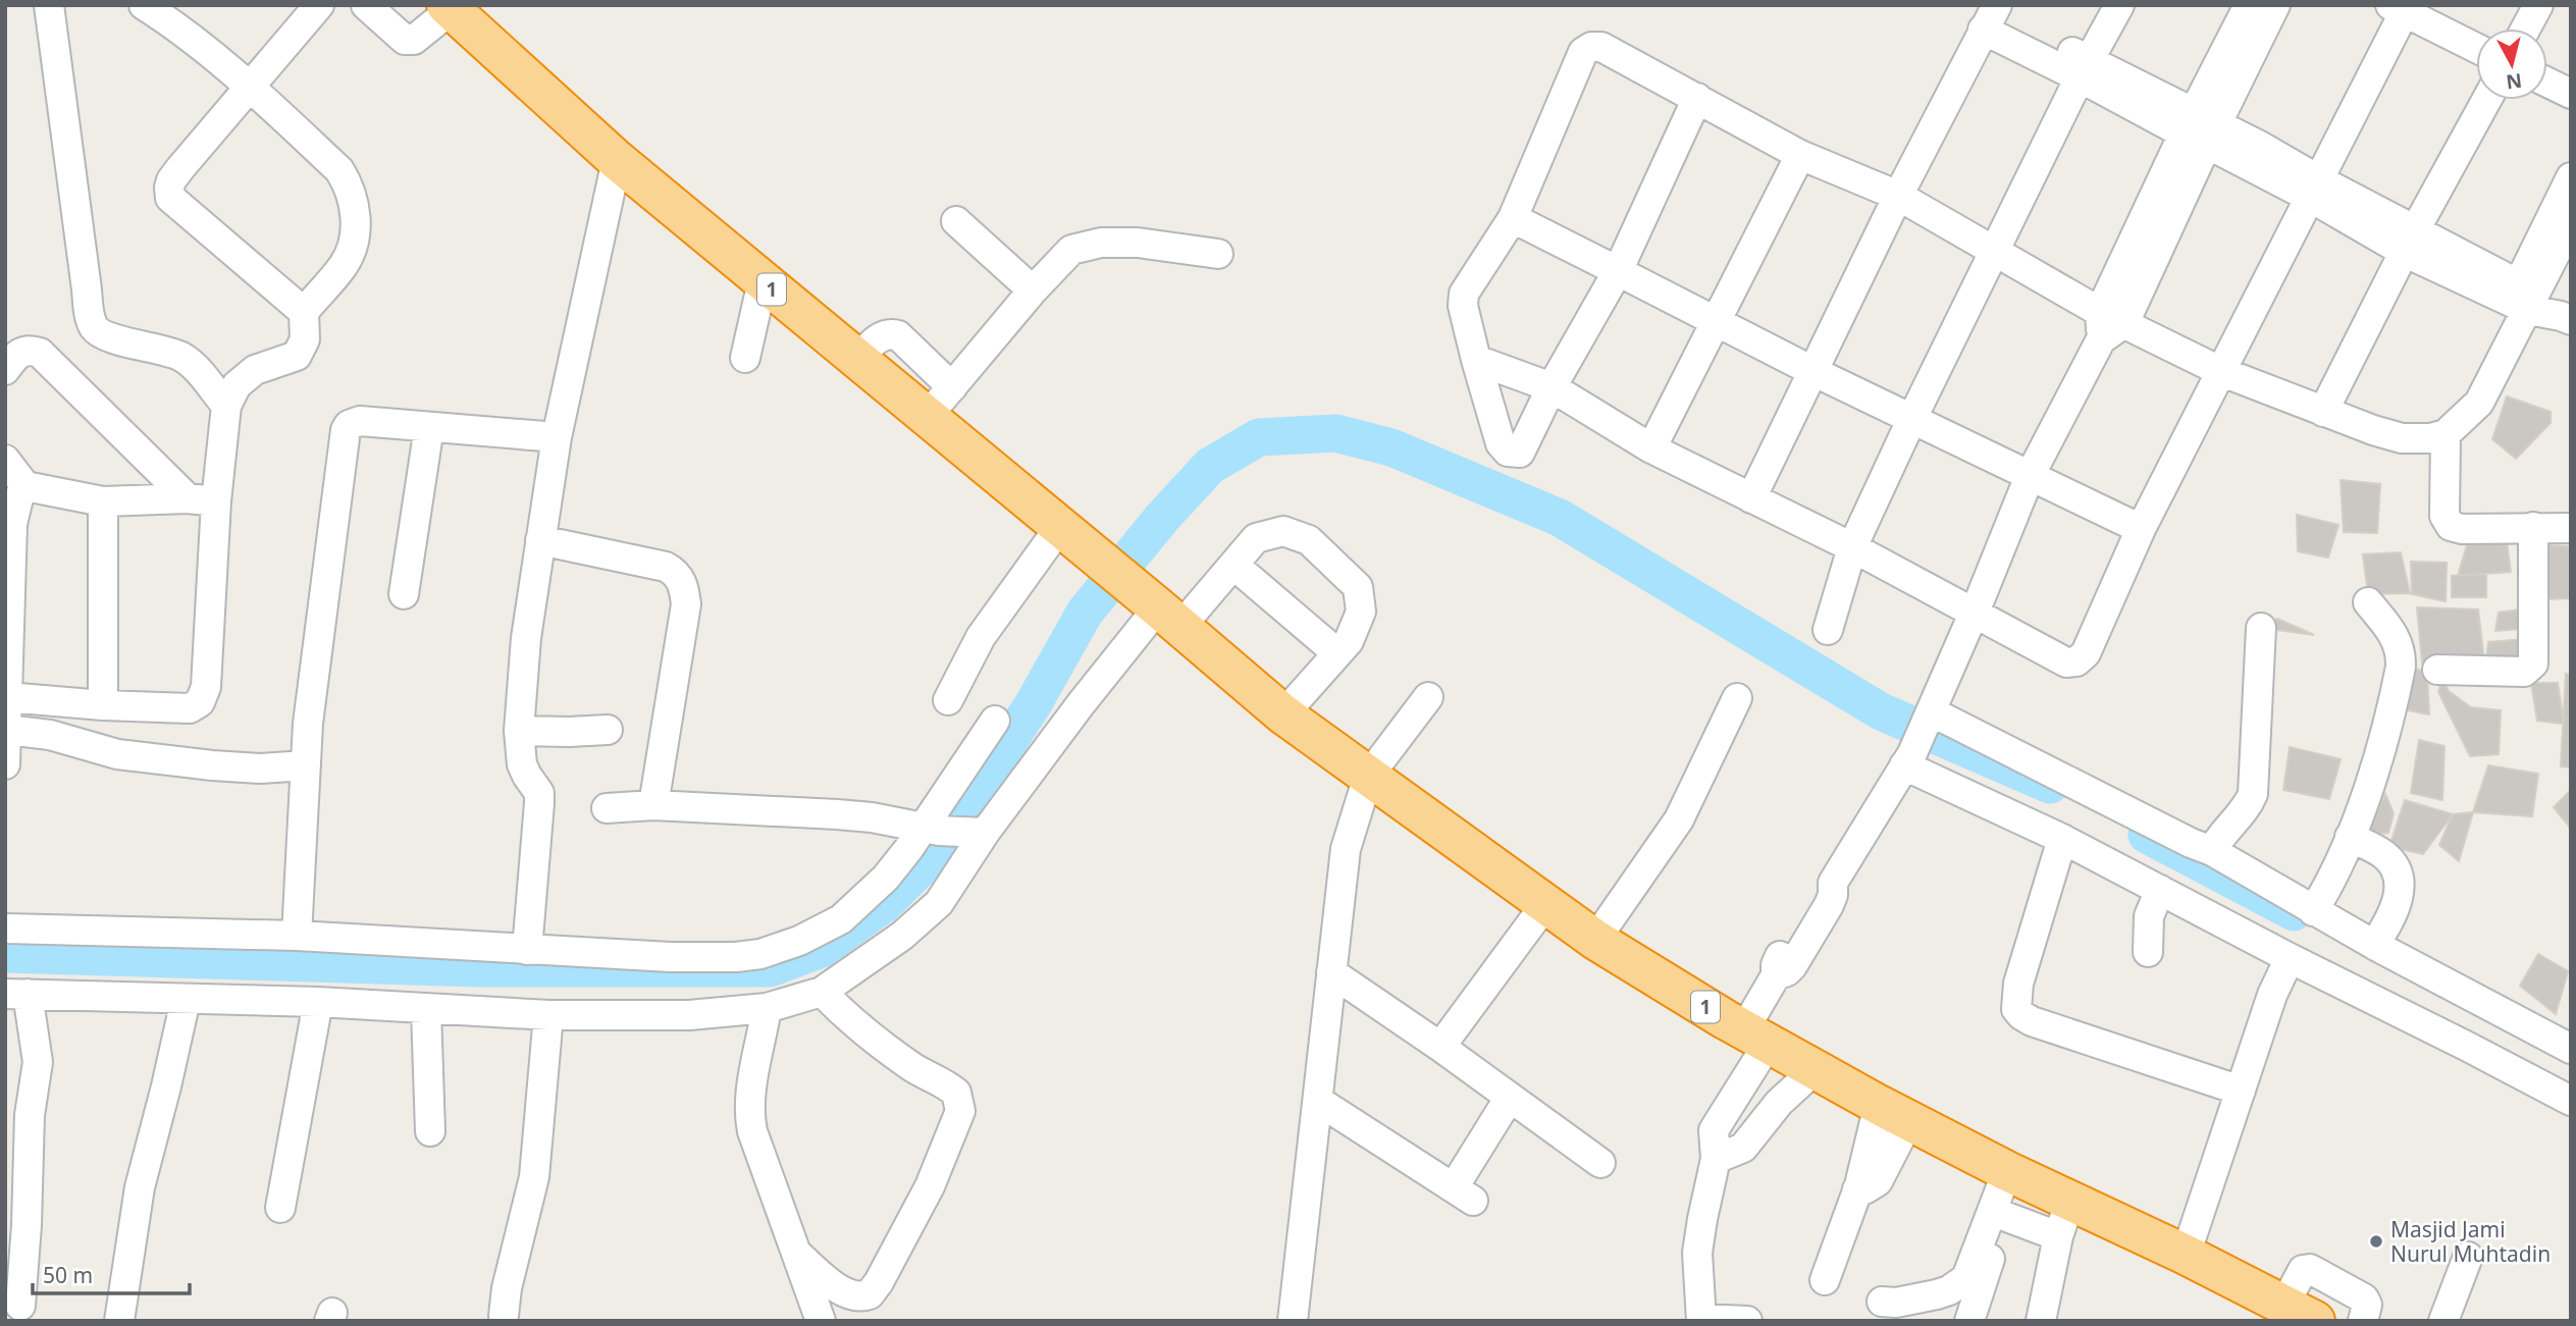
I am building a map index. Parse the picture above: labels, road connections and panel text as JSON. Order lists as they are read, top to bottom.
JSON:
{
  "streets": {
    "highway": ["1"]
  },
  "places": ["Masjid Jami Nurul Muhtadin"],
  "scale_bar": "50 m",
  "north": "bottom"
}
